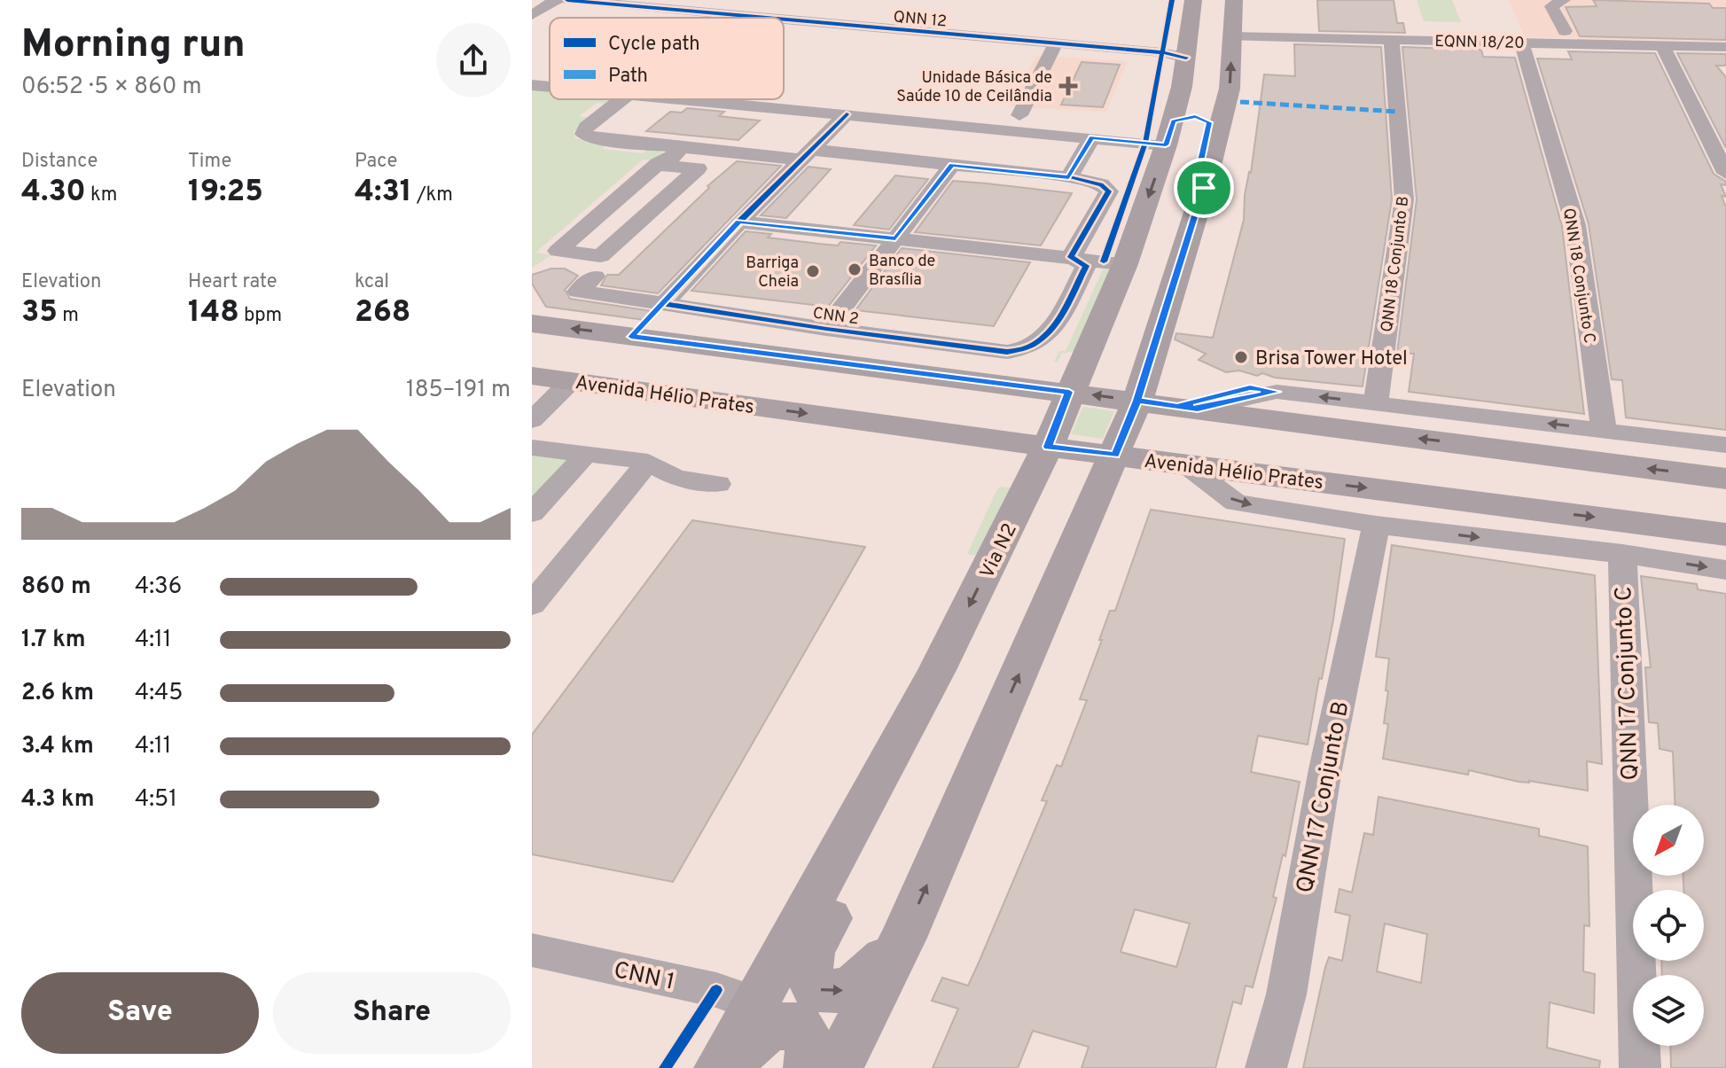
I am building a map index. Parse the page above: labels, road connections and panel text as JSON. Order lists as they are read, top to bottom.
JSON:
{
  "streets": {
    "main road": ["Avenida Hélio Prates", "Via N2"],
    "street": [
      "QNN 12",
      "EQNN 18/20",
      "QNN 18 Conjunto B",
      "QNN 18 Conjunto C",
      "CNN 2",
      "QNN 17 Conjunto C",
      "QNN 17 Conjunto B",
      "CNN 1"
    ]
  },
  "crossings": [
    ["QNN 12", "Via N2"],
    ["EQNN 18/20", "QNN 18 Conjunto B"],
    ["EQNN 18/20", "QNN 18 Conjunto C"],
    ["Avenida Hélio Prates", "Via N2"],
    ["Via N2", "CNN 1"]
  ],
  "places": {
    "health": ["Unidade Básica de Saúde 10 de Ceilândia"],
    "other": ["Banco de Brasília", "Barriga Cheia", "Brisa Tower Hotel"]
  },
  "legend": ["Cycle path", "Path"],
  "north": "bottom left",
  "page": {
    "heading": ["Morning run", "06:52 · 5 × 860 m"],
    "stats": [
      ["Distance", "4.30 km"],
      ["Time", "19:25"],
      ["Pace", "4:31 /km"],
      ["Elevation", "35 m"],
      ["Heart rate", "148 bpm"],
      ["kcal", "268"]
    ],
    "chart": ["Elevation", "185–191 m"],
    "list": [
      {
        "name": "860 m",
        "note": "4:36"
      },
      {
        "name": "1.7 km",
        "note": "4:11"
      },
      {
        "name": "2.6 km",
        "note": "4:45"
      },
      {
        "name": "3.4 km",
        "note": "4:11"
      },
      {
        "name": "4.3 km",
        "note": "4:51"
      }
    ],
    "buttons": ["Save", "Share"]
  }
}
